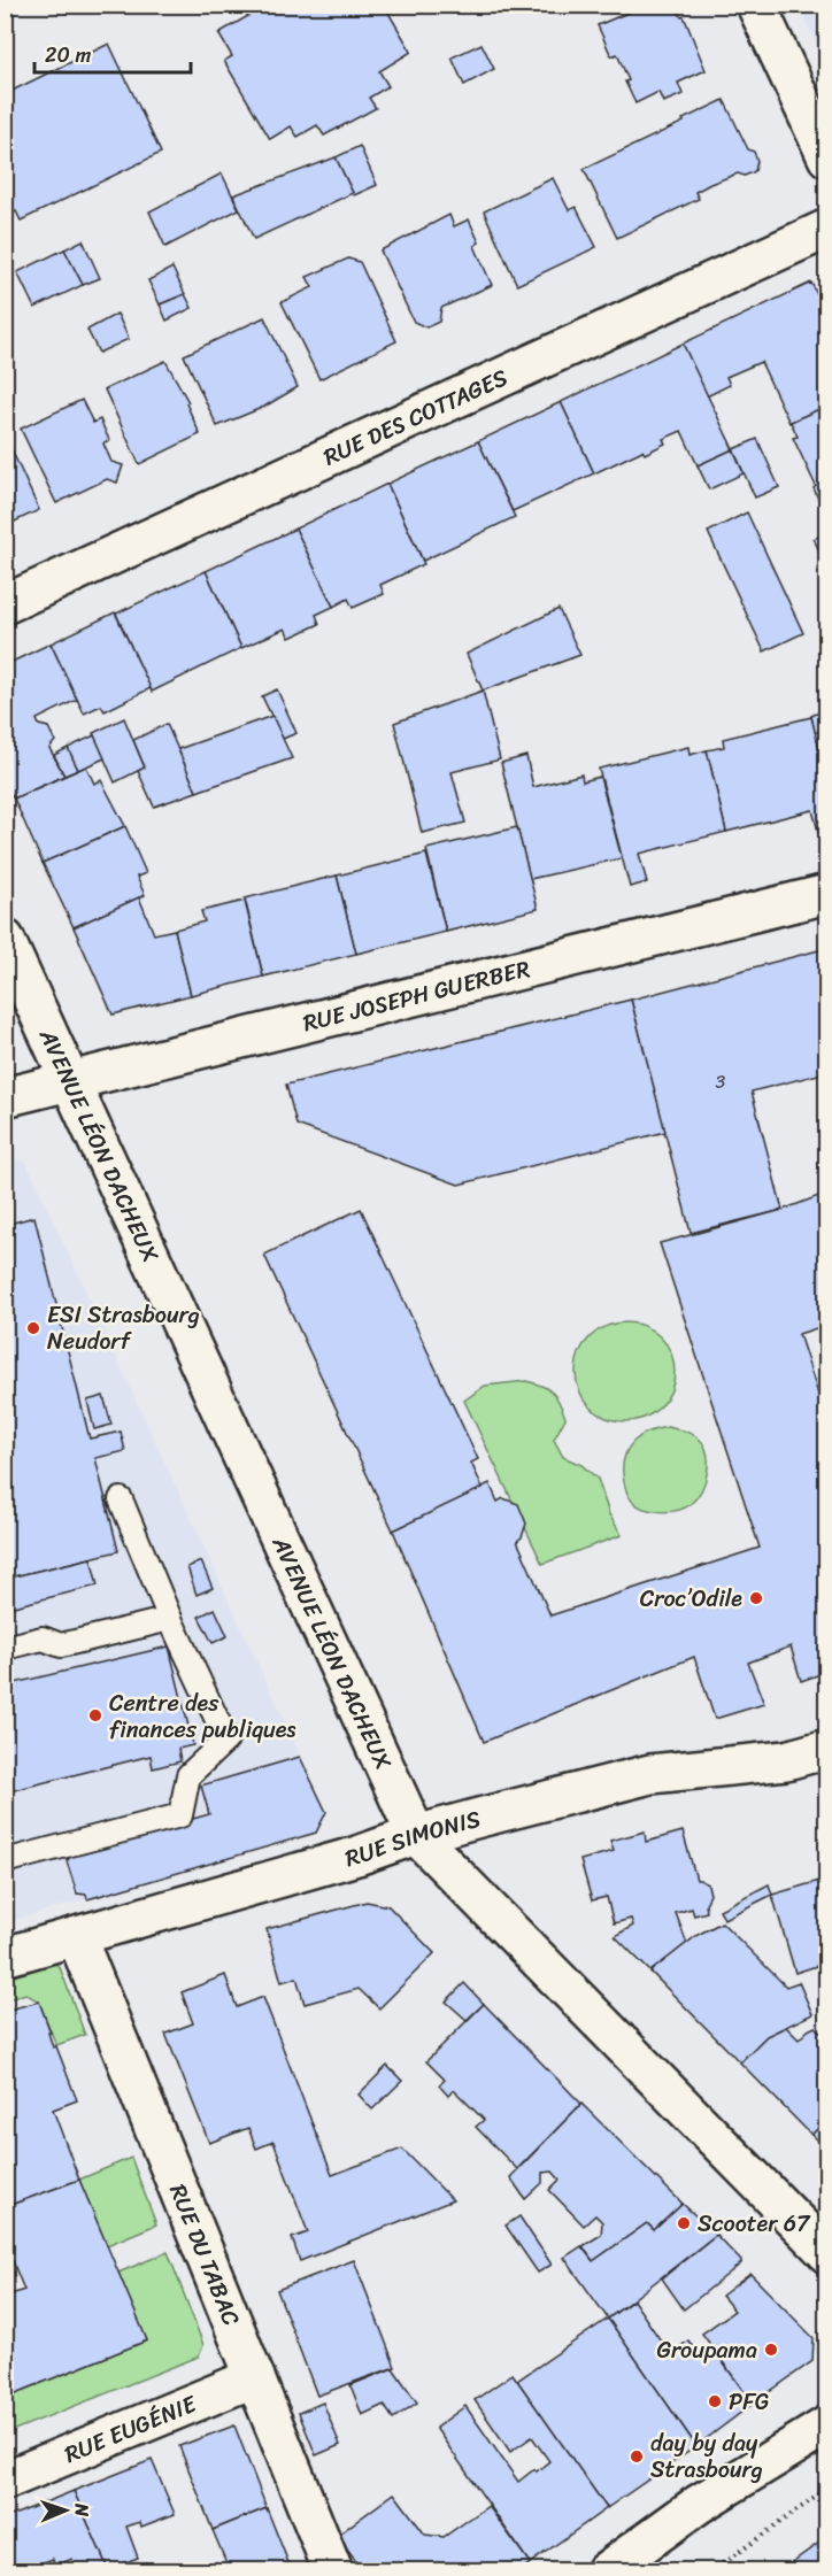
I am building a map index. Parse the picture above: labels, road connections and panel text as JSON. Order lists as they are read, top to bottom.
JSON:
{
  "streets": {
    "street": [
      "RUE DES COTTAGES",
      "RUE JOSEPH GUERBER",
      "AVENUE LÉON DACHEUX",
      "RUE SIMONIS",
      "RUE DU TABAC",
      "RUE EUGÉNIE"
    ]
  },
  "crossings": [
    ["RUE JOSEPH GUERBER", "AVENUE LÉON DACHEUX"],
    ["AVENUE LÉON DACHEUX", "RUE SIMONIS"],
    ["RUE SIMONIS", "RUE DU TABAC"],
    ["RUE DU TABAC", "RUE EUGÉNIE"]
  ],
  "places": [
    "ESI Strasbourg Neudorf",
    "Croc’Odile",
    "Centre des finances publiques",
    "Scooter 67",
    "Groupama",
    "PFG",
    "day by day Strasbourg"
  ],
  "house_numbers": ["3"],
  "scale_bar": "20 m",
  "north": "right"
}
